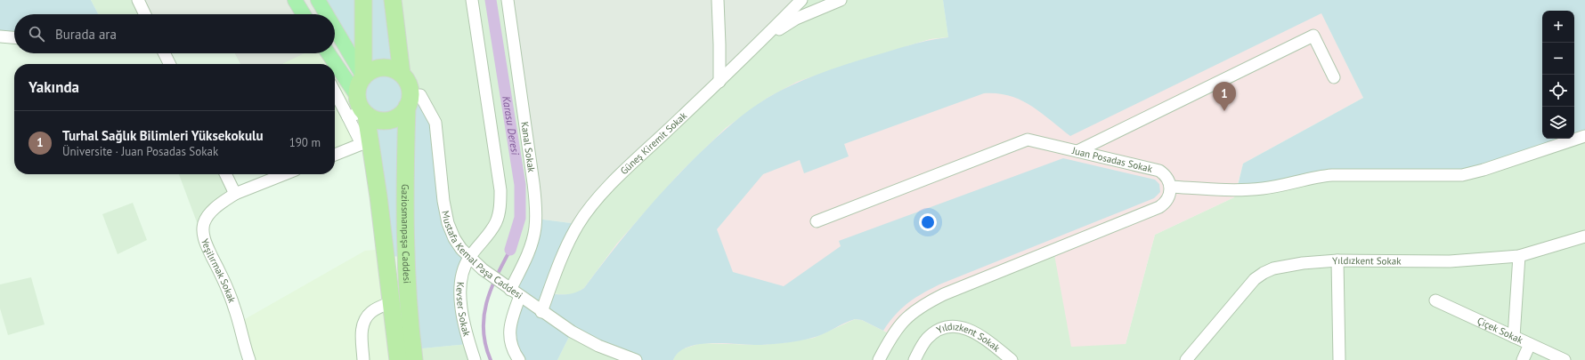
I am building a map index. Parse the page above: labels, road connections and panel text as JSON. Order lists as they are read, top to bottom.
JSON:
{
  "streets": {
    "highway": ["Gaziosmanpaşa Caddesi"],
    "street": [
      "Güneş Kiremit Sokak",
      "Kanal Sokak",
      "Juan Posadas Sokak",
      "Mustafa Kemal Paşa Caddesi",
      "Yıldızkent Sokak",
      "Yeşilırmak Sokak",
      "Kevser Sokak",
      "Çiçek Sokak"
    ]
  },
  "crossings": [
    ["Güneş Kiremit Sokak", "Mustafa Kemal Paşa Caddesi"],
    ["Kanal Sokak", "Mustafa Kemal Paşa Caddesi"],
    ["Gaziosmanpaşa Caddesi", "Mustafa Kemal Paşa Caddesi"],
    ["Mustafa Kemal Paşa Caddesi", "Kevser Sokak"]
  ],
  "water": ["Karasu Deresi"],
  "page": {
    "map_buttons": ["+", "−"],
    "search": "Burada ara",
    "heading": "Yakında",
    "pins": "1",
    "list": [
      {
        "mark": "1",
        "name": "Turhal Sağlık Bilimleri Yüksekokulu",
        "note": "Üniversite · Juan Posadas Sokak",
        "value": "190 m"
      }
    ]
  }
}
